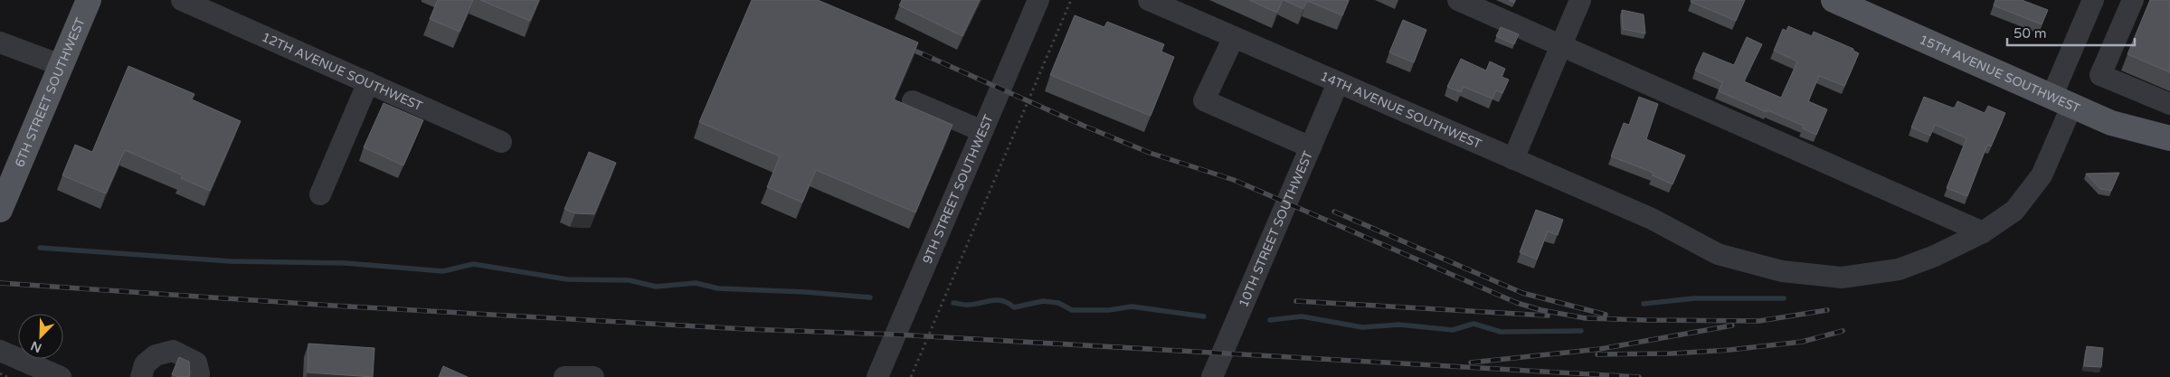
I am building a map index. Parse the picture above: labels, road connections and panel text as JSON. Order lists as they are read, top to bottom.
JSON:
{
  "streets": {
    "main road": ["15TH AVENUE SOUTHWEST", "6TH STREET SOUTHWEST"],
    "street": [
      "12TH AVENUE SOUTHWEST",
      "14TH AVENUE SOUTHWEST",
      "9TH STREET SOUTHWEST",
      "10TH STREET SOUTHWEST"
    ]
  },
  "crossings": [
    ["15TH AVENUE SOUTHWEST", "14TH AVENUE SOUTHWEST"],
    ["14TH AVENUE SOUTHWEST", "10TH STREET SOUTHWEST"]
  ],
  "scale_bar": "50 m",
  "north": "bottom left"
}
